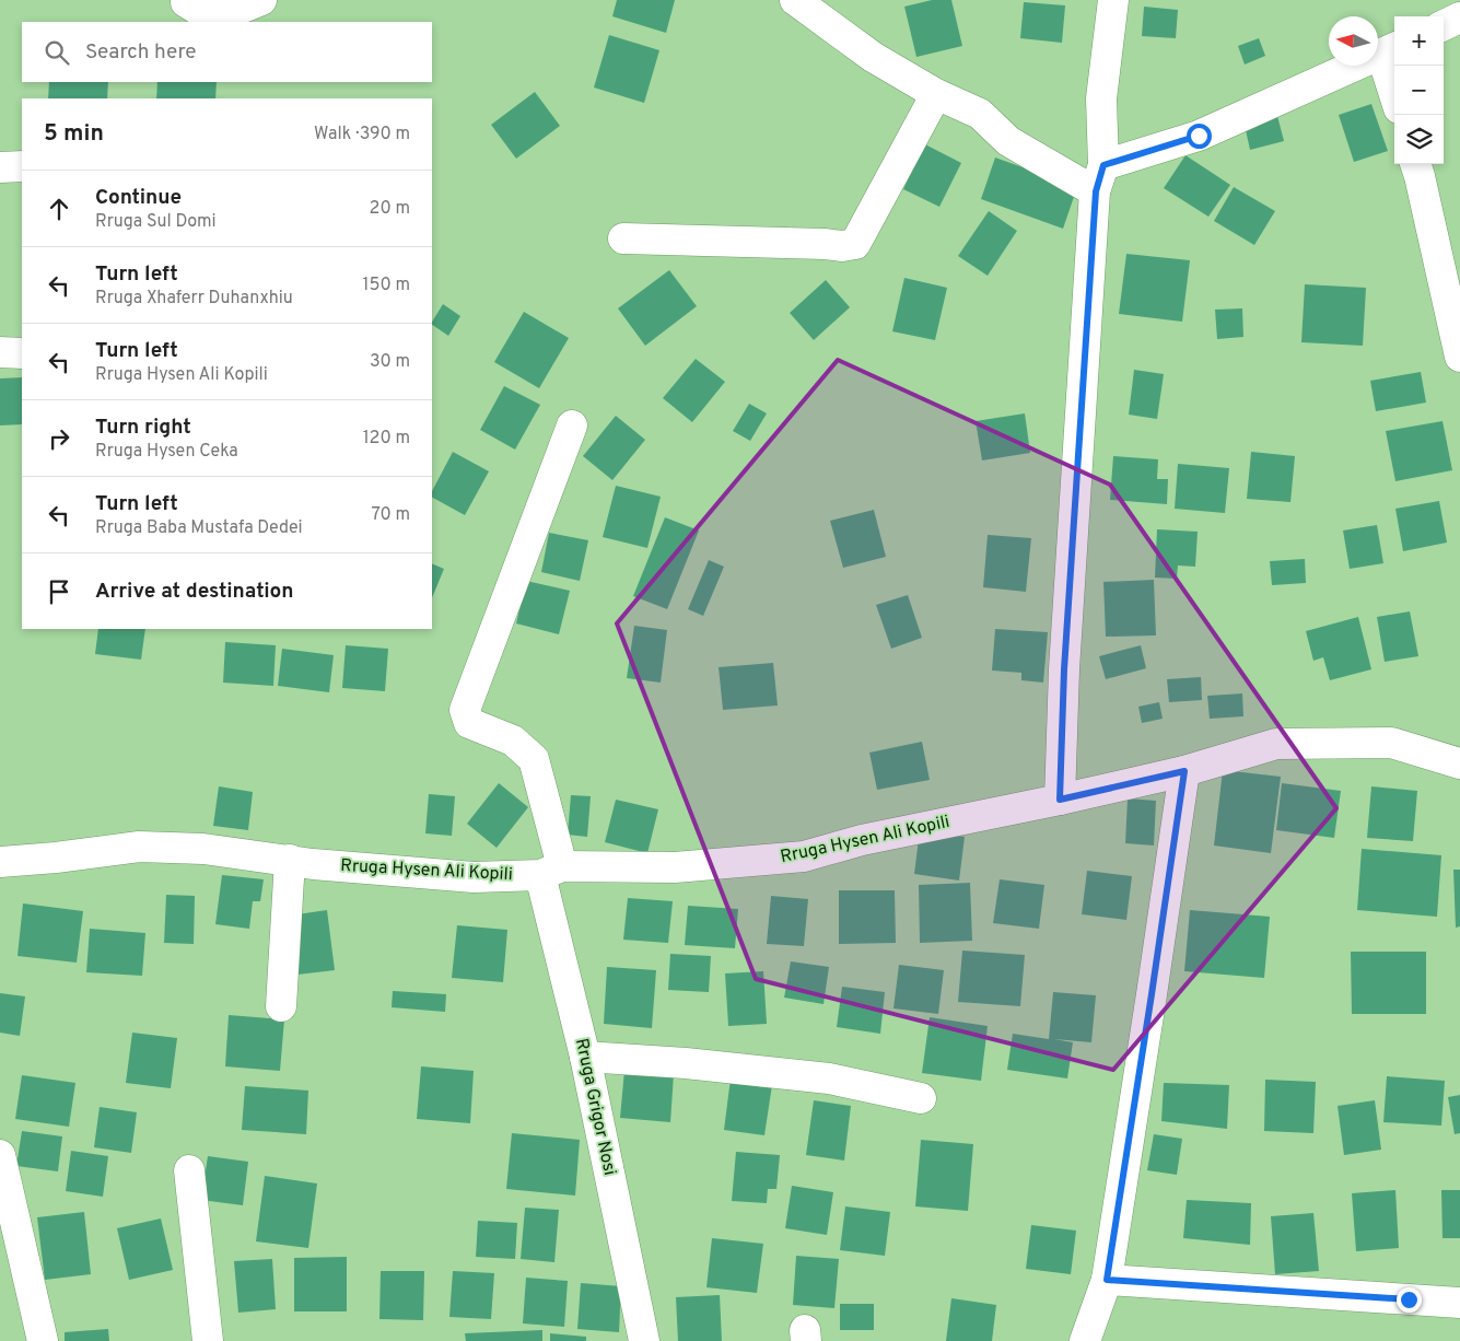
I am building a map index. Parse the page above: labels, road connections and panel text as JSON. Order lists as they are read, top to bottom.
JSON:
{
  "streets": {
    "street": ["Rruga Hysen Ali Kopili", "Rruga Grigor Nosi"]
  },
  "crossings": [
    ["Rruga Hysen Ali Kopili", "Rruga Grigor Nosi"]
  ],
  "north": "left",
  "page": {
    "map_buttons": ["+", "−"],
    "search": "Search here",
    "heading": ["5 min", "Walk · 390 m"],
    "list": [
      ["Continue", "Rruga Sul Domi", "20 m"],
      ["Turn left", "Rruga Xhaferr Duhanxhiu", "150 m"],
      ["Turn left", "Rruga Hysen Ali Kopili", "30 m"],
      ["Turn right", "Rruga Hysen Ceka", "120 m"],
      ["Turn left", "Rruga Baba Mustafa Dedei", "70 m"],
      "Arrive at destination"
    ]
  }
}
